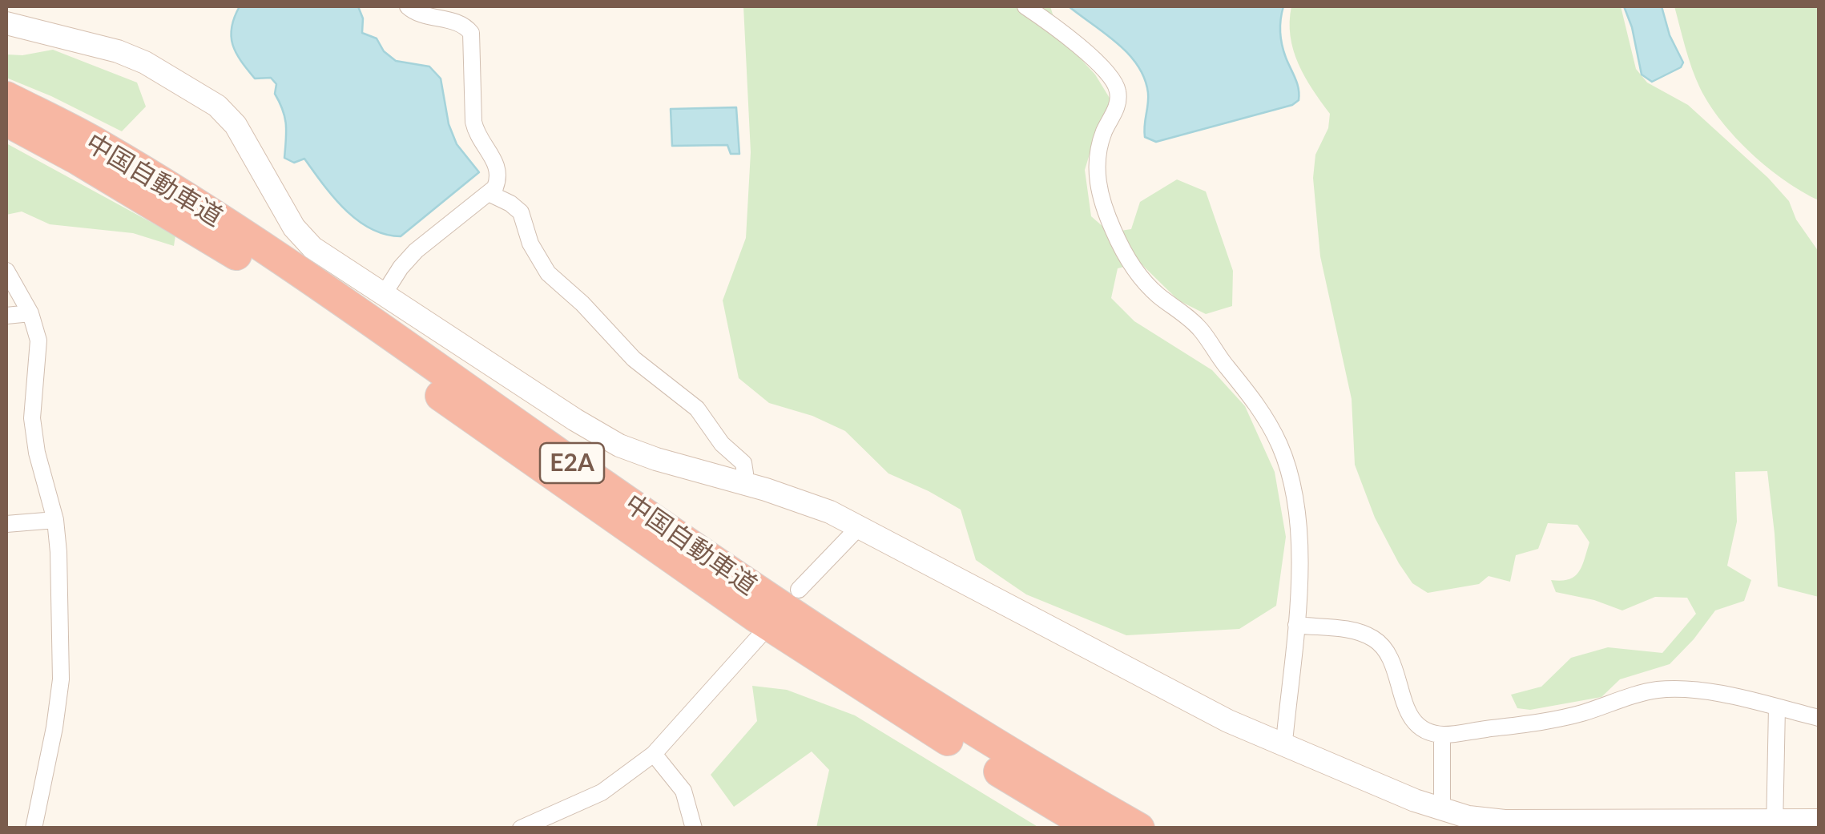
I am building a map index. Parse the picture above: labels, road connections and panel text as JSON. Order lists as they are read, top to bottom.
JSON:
{
  "streets": {
    "highway": ["中国自動車道", "E2A"]
  }
}
